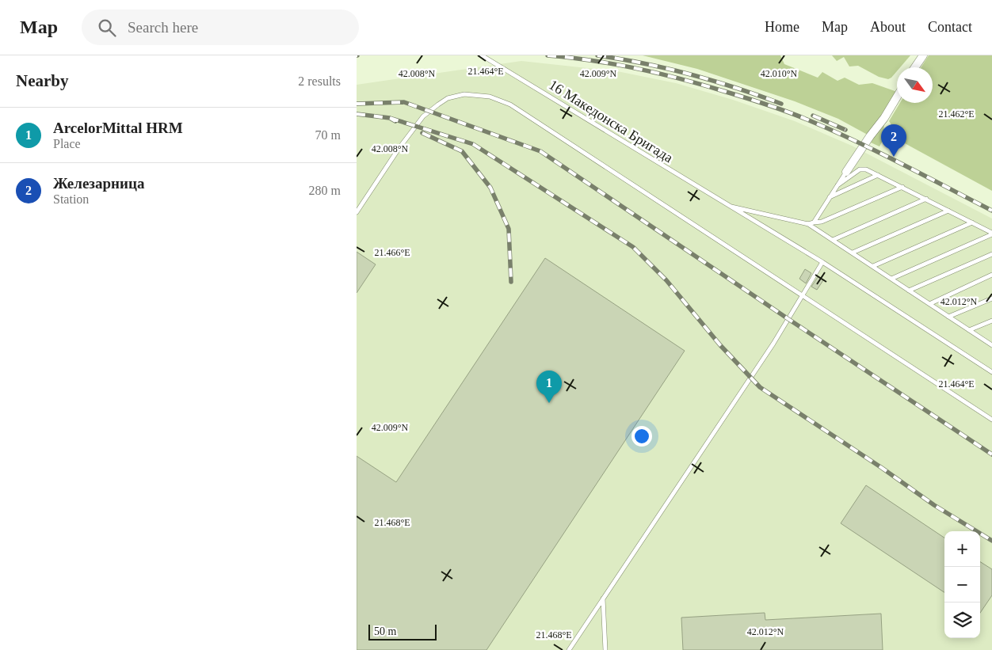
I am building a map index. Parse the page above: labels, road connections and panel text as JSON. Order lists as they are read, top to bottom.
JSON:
{
  "streets": {
    "lane": ["16 Македонска Бригада"]
  },
  "scale_bar": "50 m",
  "north": "bottom right",
  "page": {
    "header": "Map",
    "search": "Search here",
    "nav": [
      "Home",
      "Map",
      "About",
      "Contact"
    ],
    "heading": ["Nearby", "2 results"],
    "list": [
      {
        "mark": "1",
        "name": "ArcelorMittal HRM",
        "note": "Place",
        "value": "70 m"
      },
      {
        "mark": "2",
        "name": "Железарница",
        "note": "Station",
        "value": "280 m"
      }
    ],
    "pins": ["2", "1"],
    "map_buttons": ["+", "−"],
    "scale": "50 m"
  },
  "coordinates": [
    "21.464°E",
    "42.008°N",
    "42.009°N",
    "42.010°N",
    "21.462°E",
    "21.466°E",
    "42.012°N",
    "21.468°E"
  ]
}
